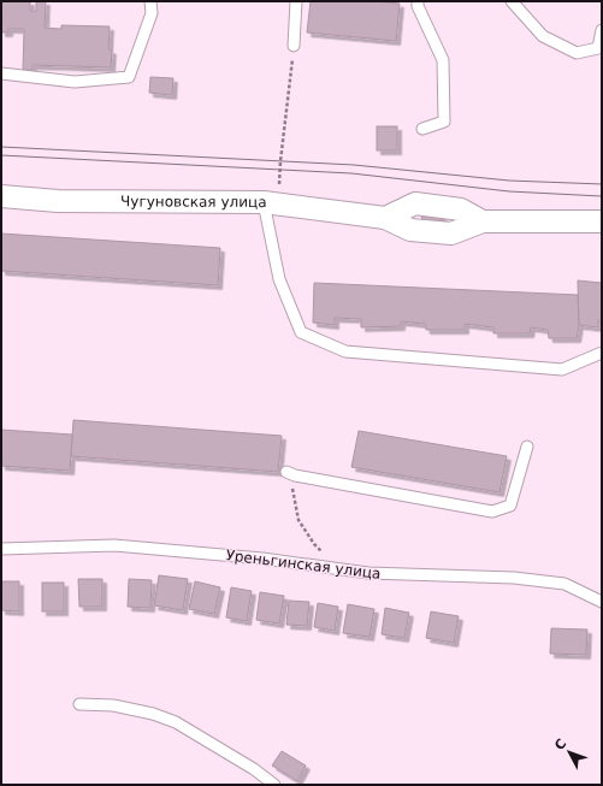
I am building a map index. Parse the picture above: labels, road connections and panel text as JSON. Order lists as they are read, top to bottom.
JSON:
{
  "streets": {
    "street": ["Чугуновская улица"],
    "lane": ["Уреньгинская улица"]
  },
  "north": "top left"
}
